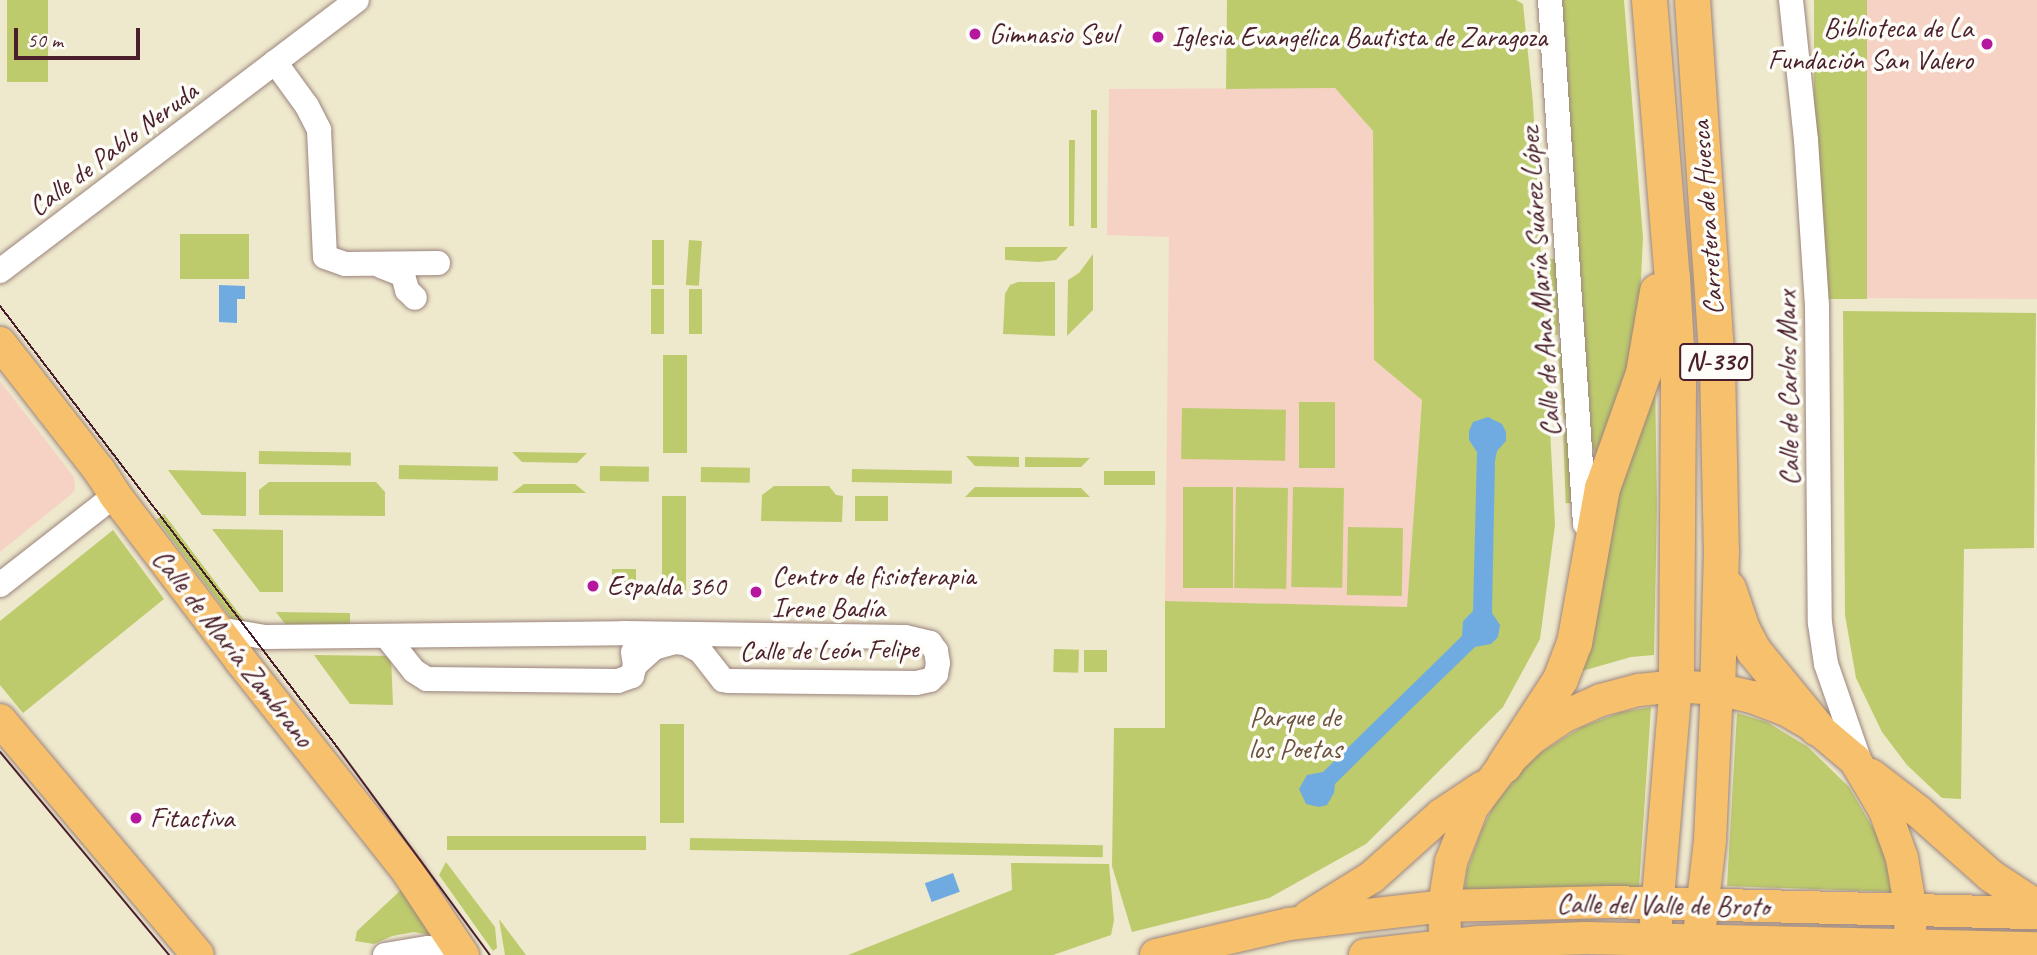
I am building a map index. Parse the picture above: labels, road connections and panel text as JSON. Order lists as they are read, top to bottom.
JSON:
{
  "streets": {
    "highway": ["Carretera de Huesca", "N-330"],
    "main road": ["Calle de María Zambrano", "Calle del Valle de Broto"],
    "street": [
      "Calle de Pablo Neruda",
      "Calle de Ana María Suárez López",
      "Calle de Carlos Marx",
      "Calle de León Felipe"
    ]
  },
  "crossings": [
    ["Calle de María Zambrano", "Calle de León Felipe"]
  ],
  "parks": ["Parque de los Poetas"],
  "places": [
    "Gimnasio Seul",
    "Iglesia Evangélica Bautista de Zaragoza",
    "Biblioteca de La Fundación San Valero",
    "Espalda 360",
    "Centro de fisioterapia Irene Badía",
    "Fitactiva"
  ],
  "scale_bar": "50 m"
}
